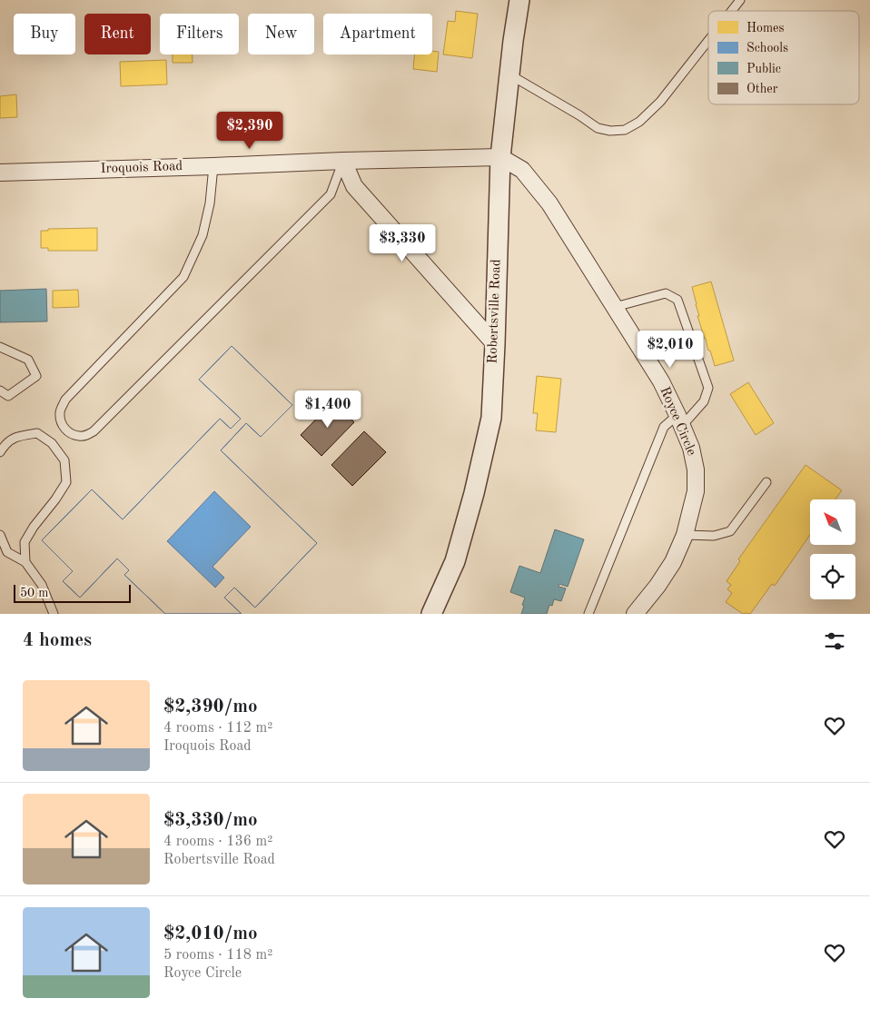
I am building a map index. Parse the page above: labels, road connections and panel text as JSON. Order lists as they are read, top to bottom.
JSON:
{
  "streets": {
    "street": ["Iroquois Road", "Robertsville Road", "Royce Circle"]
  },
  "crossings": [
    ["Iroquois Road", "Robertsville Road"],
    ["Iroquois Road", "Royce Circle"],
    ["Robertsville Road", "Royce Circle"]
  ],
  "legend": [
    "Homes",
    "Schools",
    "Public",
    "Other"
  ],
  "scale_bar": "50 m",
  "north": "top left",
  "page": {
    "chip": [
      "Buy",
      "Rent",
      "Filters",
      "New",
      "Apartment"
    ],
    "price": [
      "$2,390",
      "$3,330",
      "$2,010",
      "$1,400"
    ],
    "scale": "50 m",
    "heading": "4 homes",
    "list": [
      {
        "name": "$2,390/mo",
        "note": "4 rooms · 112 m² · Iroquois Road"
      },
      {
        "name": "$3,330/mo",
        "note": "4 rooms · 136 m² · Robertsville Road"
      },
      {
        "name": "$2,010/mo",
        "note": "5 rooms · 118 m² · Royce Circle"
      }
    ]
  }
}
